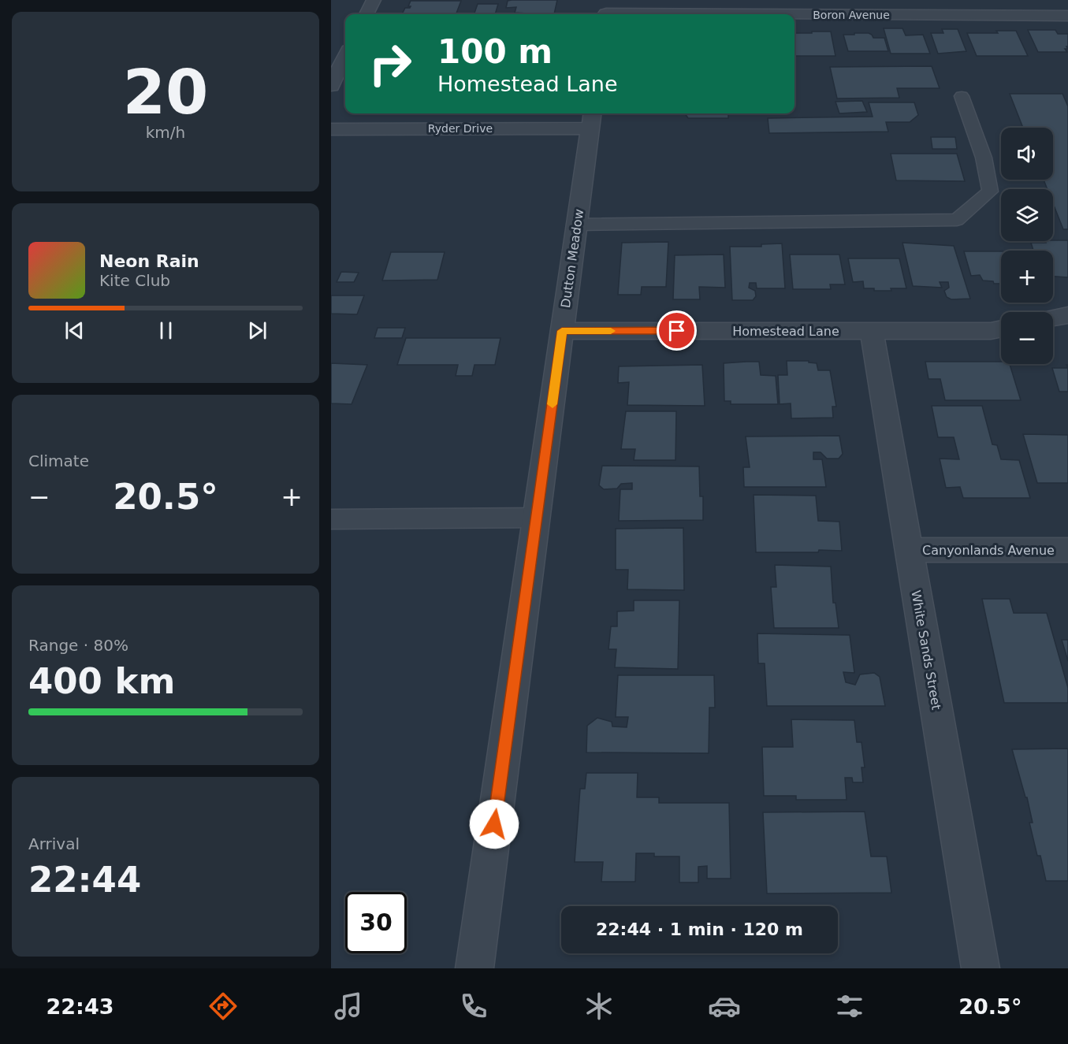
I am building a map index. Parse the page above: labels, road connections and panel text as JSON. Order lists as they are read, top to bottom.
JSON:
{
  "streets": {
    "street": [
      "Boron Avenue",
      "Ryder Drive",
      "Dutton Meadow",
      "Homestead Lane",
      "Canyonlands Avenue",
      "White Sands Street"
    ]
  },
  "crossings": [
    ["Ryder Drive", "Dutton Meadow"],
    ["Dutton Meadow", "Homestead Lane"],
    ["Homestead Lane", "White Sands Street"],
    ["Canyonlands Avenue", "White Sands Street"]
  ],
  "page": {
    "tile": [
      ["20", "km/h"],
      "Climate",
      ["Range · 80%", "400 km"],
      ["Arrival", "22:44"]
    ],
    "turn": ["100 m", "Homestead Lane"],
    "map_buttons": ["+", "−"],
    "song": ["Neon Rain", "Kite Club"],
    "heat": ["−", "20.5°", "+"],
    "limit": "30",
    "trip": "22:44 · 1 min · 120 m",
    "tabs": ["22:43", "20.5°"]
  }
}
